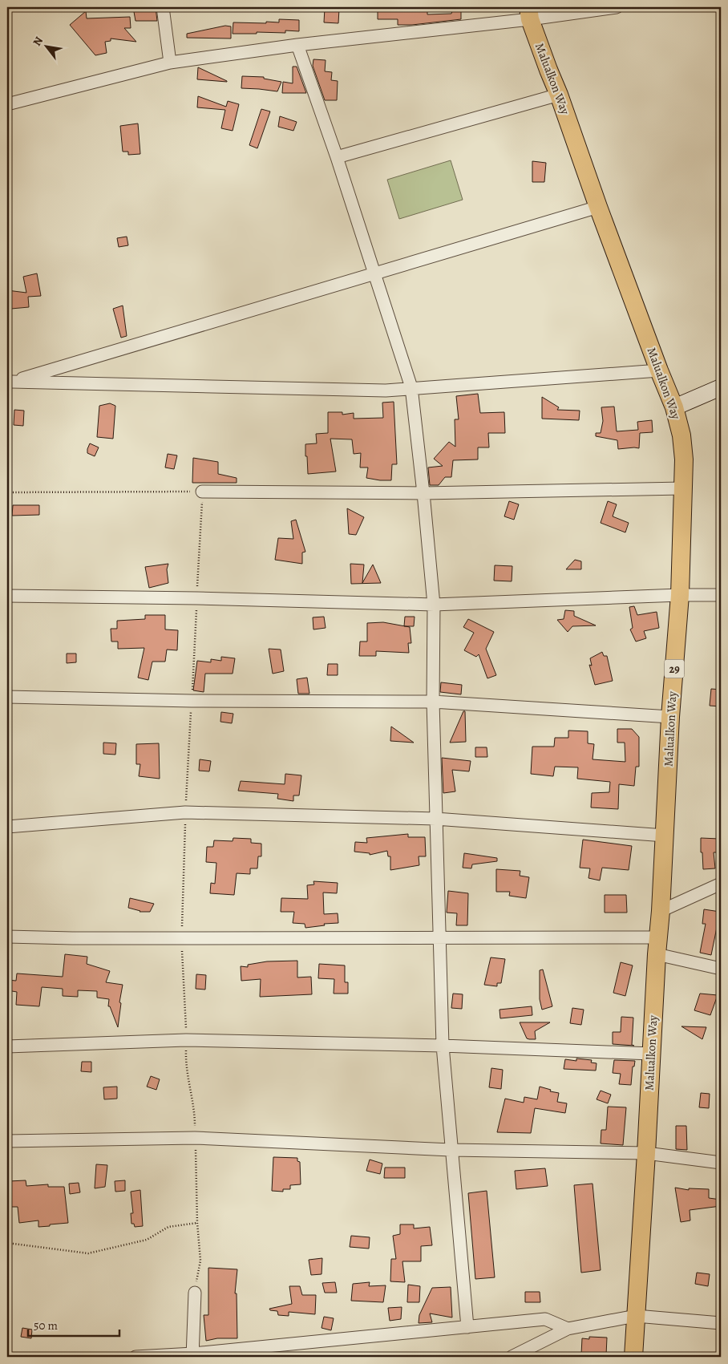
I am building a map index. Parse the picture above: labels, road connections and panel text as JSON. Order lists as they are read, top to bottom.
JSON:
{
  "streets": {
    "main road": ["Malualkon Way", "29"]
  },
  "scale_bar": "50 m",
  "north": "top left"
}
